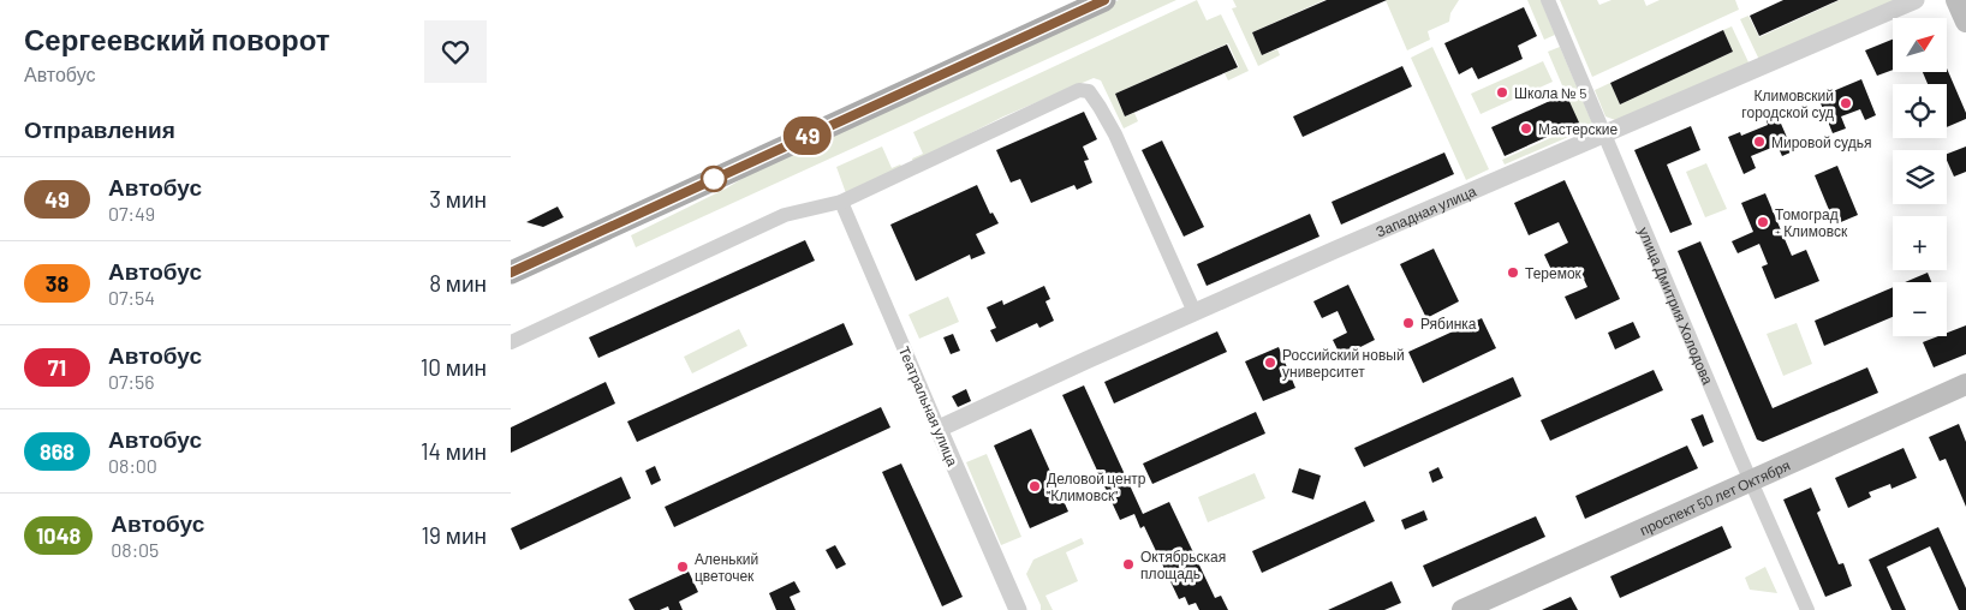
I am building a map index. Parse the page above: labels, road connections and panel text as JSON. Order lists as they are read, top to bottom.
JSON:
{
  "streets": {
    "main road": ["проспект 50 лет Октября"],
    "street": ["Западная улица", "улица Дмитрия Холодова", "Театральная улица"]
  },
  "crossings": [
    ["Западная улица", "улица Дмитрия Холодова"],
    ["Западная улица", "Театральная улица"],
    ["улица Дмитрия Холодова", "проспект 50 лет Октября"]
  ],
  "places": [
    "Школа № 5",
    "Климовский городской суд",
    "Мастерские",
    "Мировой судья",
    "Томоград - Климовск",
    "Теремок",
    "Рябинка",
    "Российский новый университет",
    "Деловой центр \"Климовск\"",
    "Октябрьская площадь",
    "Аленький цветочек"
  ],
  "lines": ["bus line 49"],
  "north": "top right",
  "page": {
    "heading": [
      ["Сергеевский поворот", "Автобус"],
      "Отправления"
    ],
    "on_map": "49",
    "map_buttons": ["+", "−"],
    "list": [
      {
        "mark": "49",
        "name": "Автобус",
        "note": "07:49",
        "value": "3 мин"
      },
      {
        "mark": "38",
        "name": "Автобус",
        "note": "07:54",
        "value": "8 мин"
      },
      {
        "mark": "71",
        "name": "Автобус",
        "note": "07:56",
        "value": "10 мин"
      },
      {
        "mark": "868",
        "name": "Автобус",
        "note": "08:00",
        "value": "14 мин"
      },
      {
        "mark": "1048",
        "name": "Автобус",
        "note": "08:05",
        "value": "19 мин"
      }
    ]
  }
}
